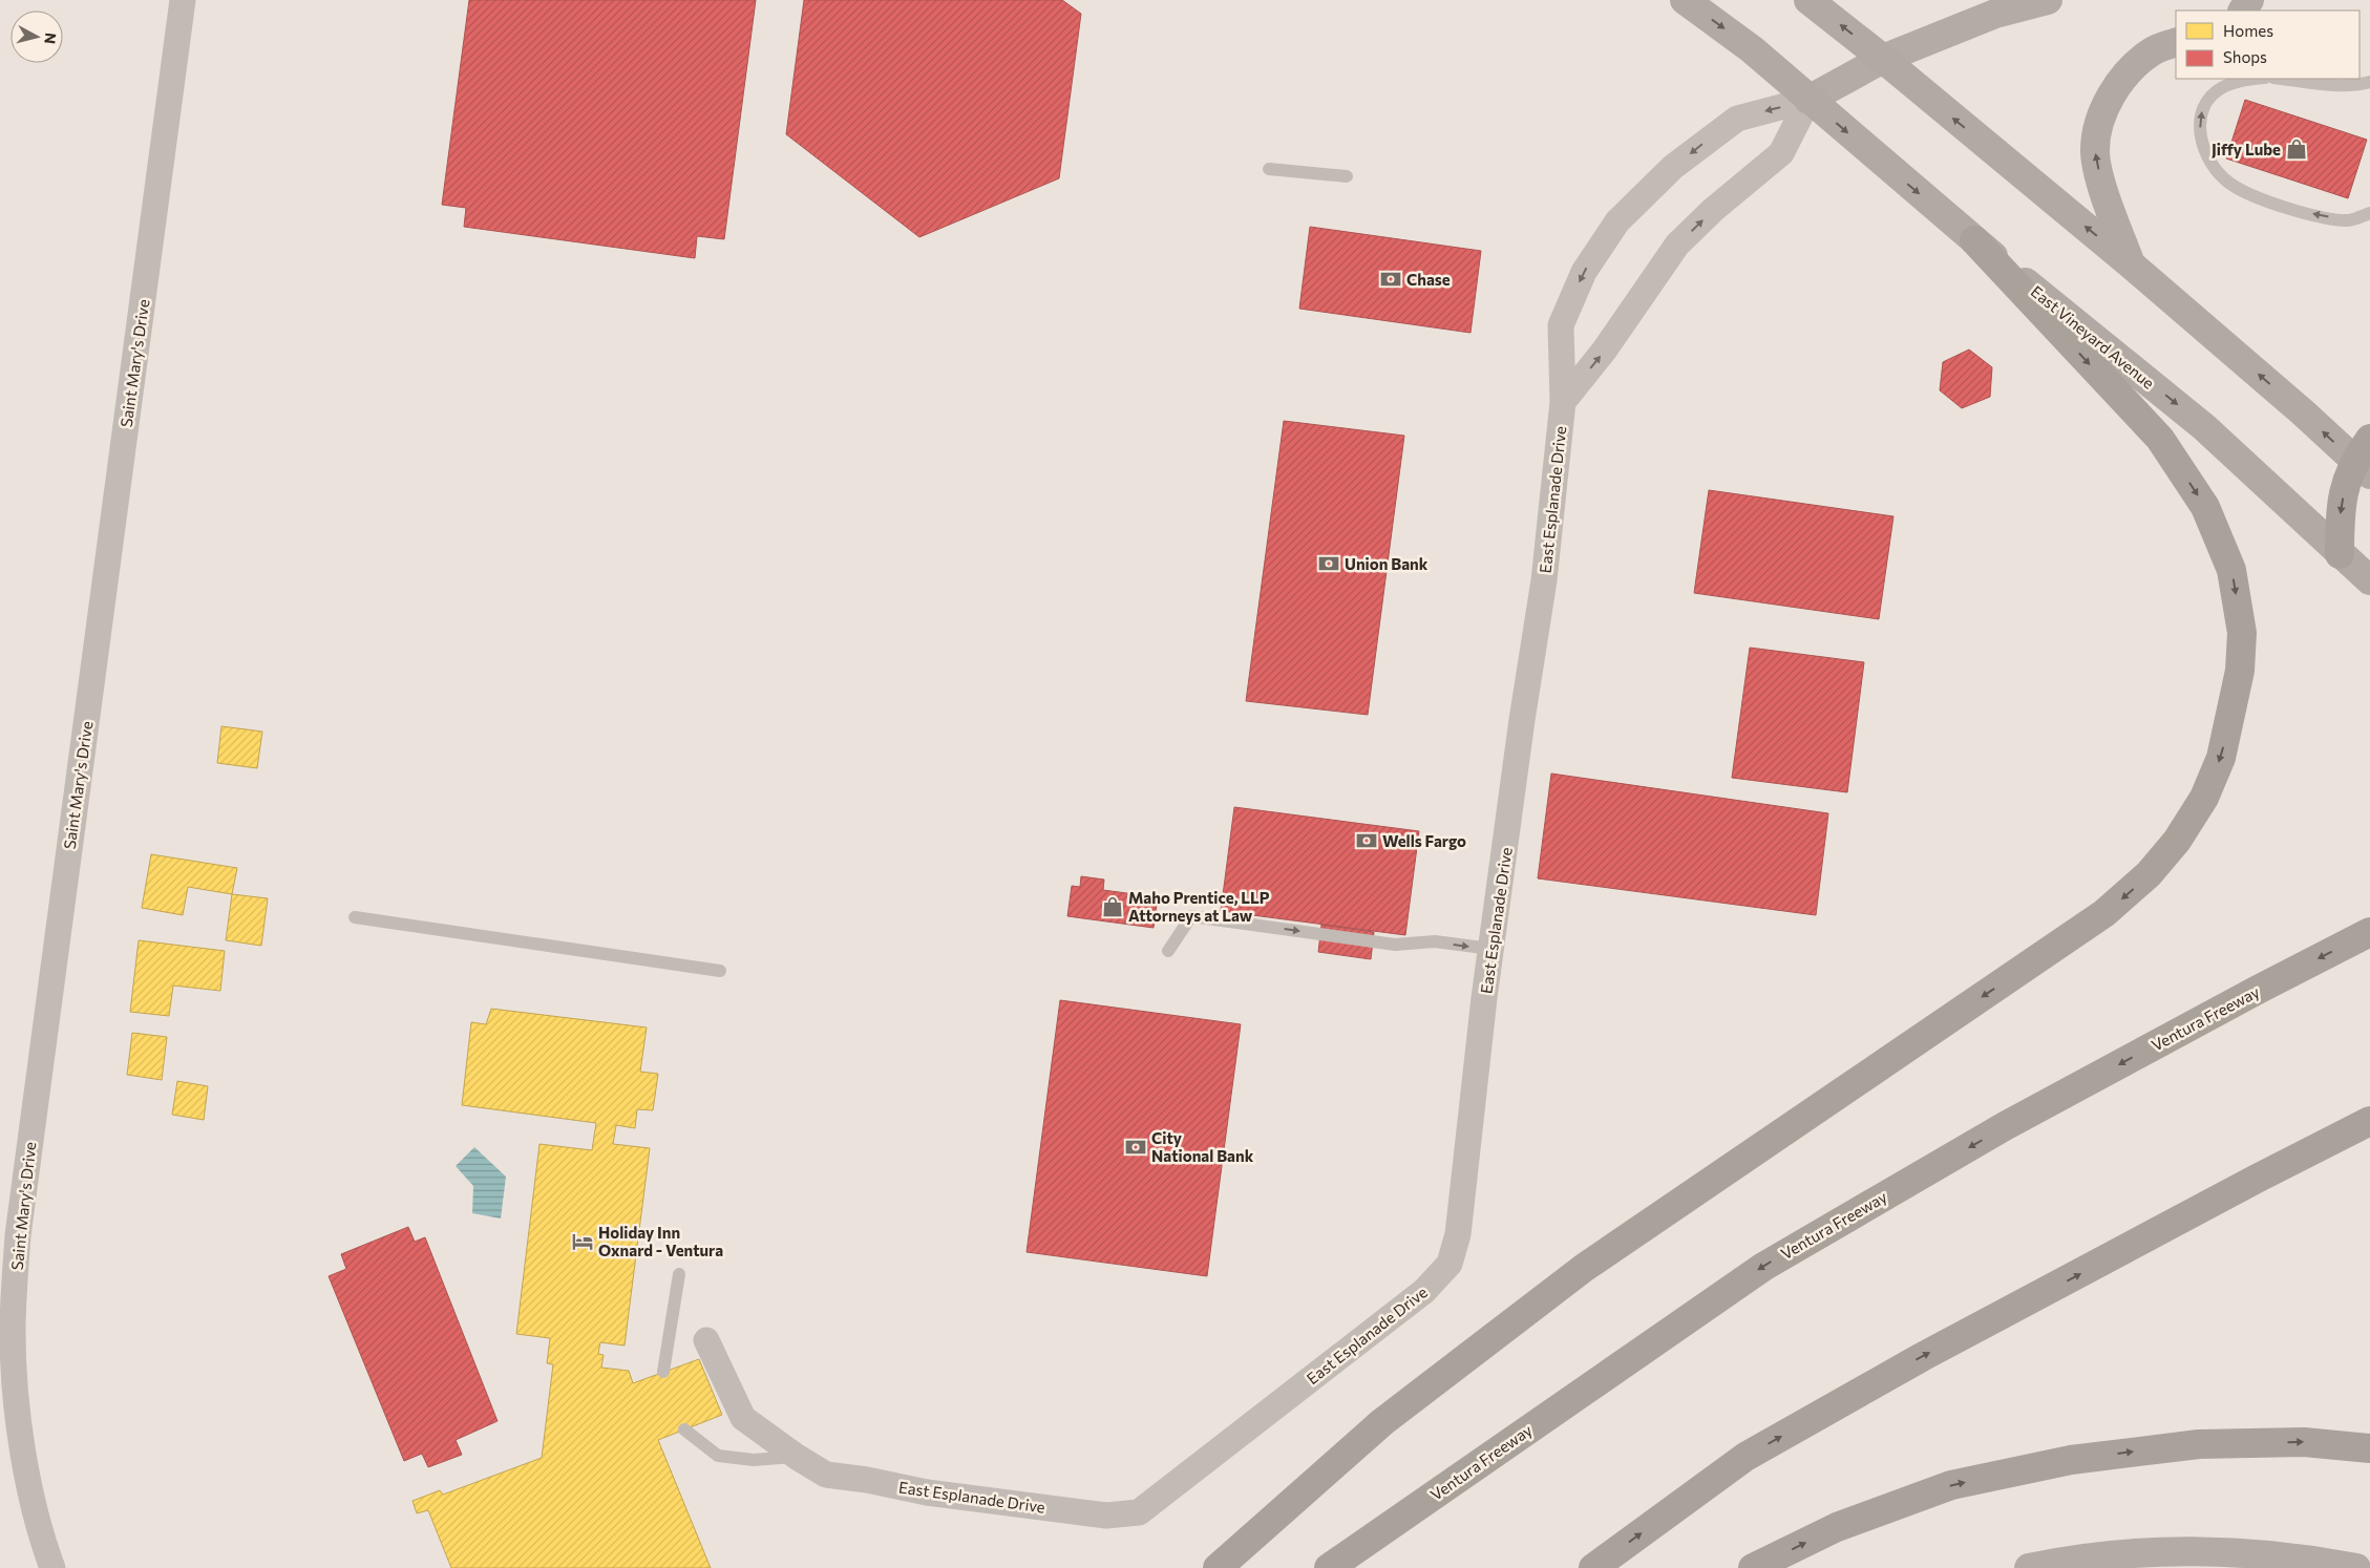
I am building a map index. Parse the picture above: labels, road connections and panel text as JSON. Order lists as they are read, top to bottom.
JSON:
{
  "streets": {
    "highway": ["Ventura Freeway"],
    "main road": ["East Vineyard Avenue"],
    "street": ["Saint Mary's Drive", "East Esplanade Drive"]
  },
  "crossings": [
    ["East Vineyard Avenue", "East Esplanade Drive"]
  ],
  "places": {
    "shop": ["Jiffy Lube", "Maho Prentice, LLP Attorneys at Law"],
    "bank": [
      "Chase",
      "Union Bank",
      "Wells Fargo",
      "City National Bank"
    ],
    "hotel": ["Holiday Inn Oxnard - Ventura"]
  },
  "legend": ["Homes", "Shops"],
  "north": "right"
}
